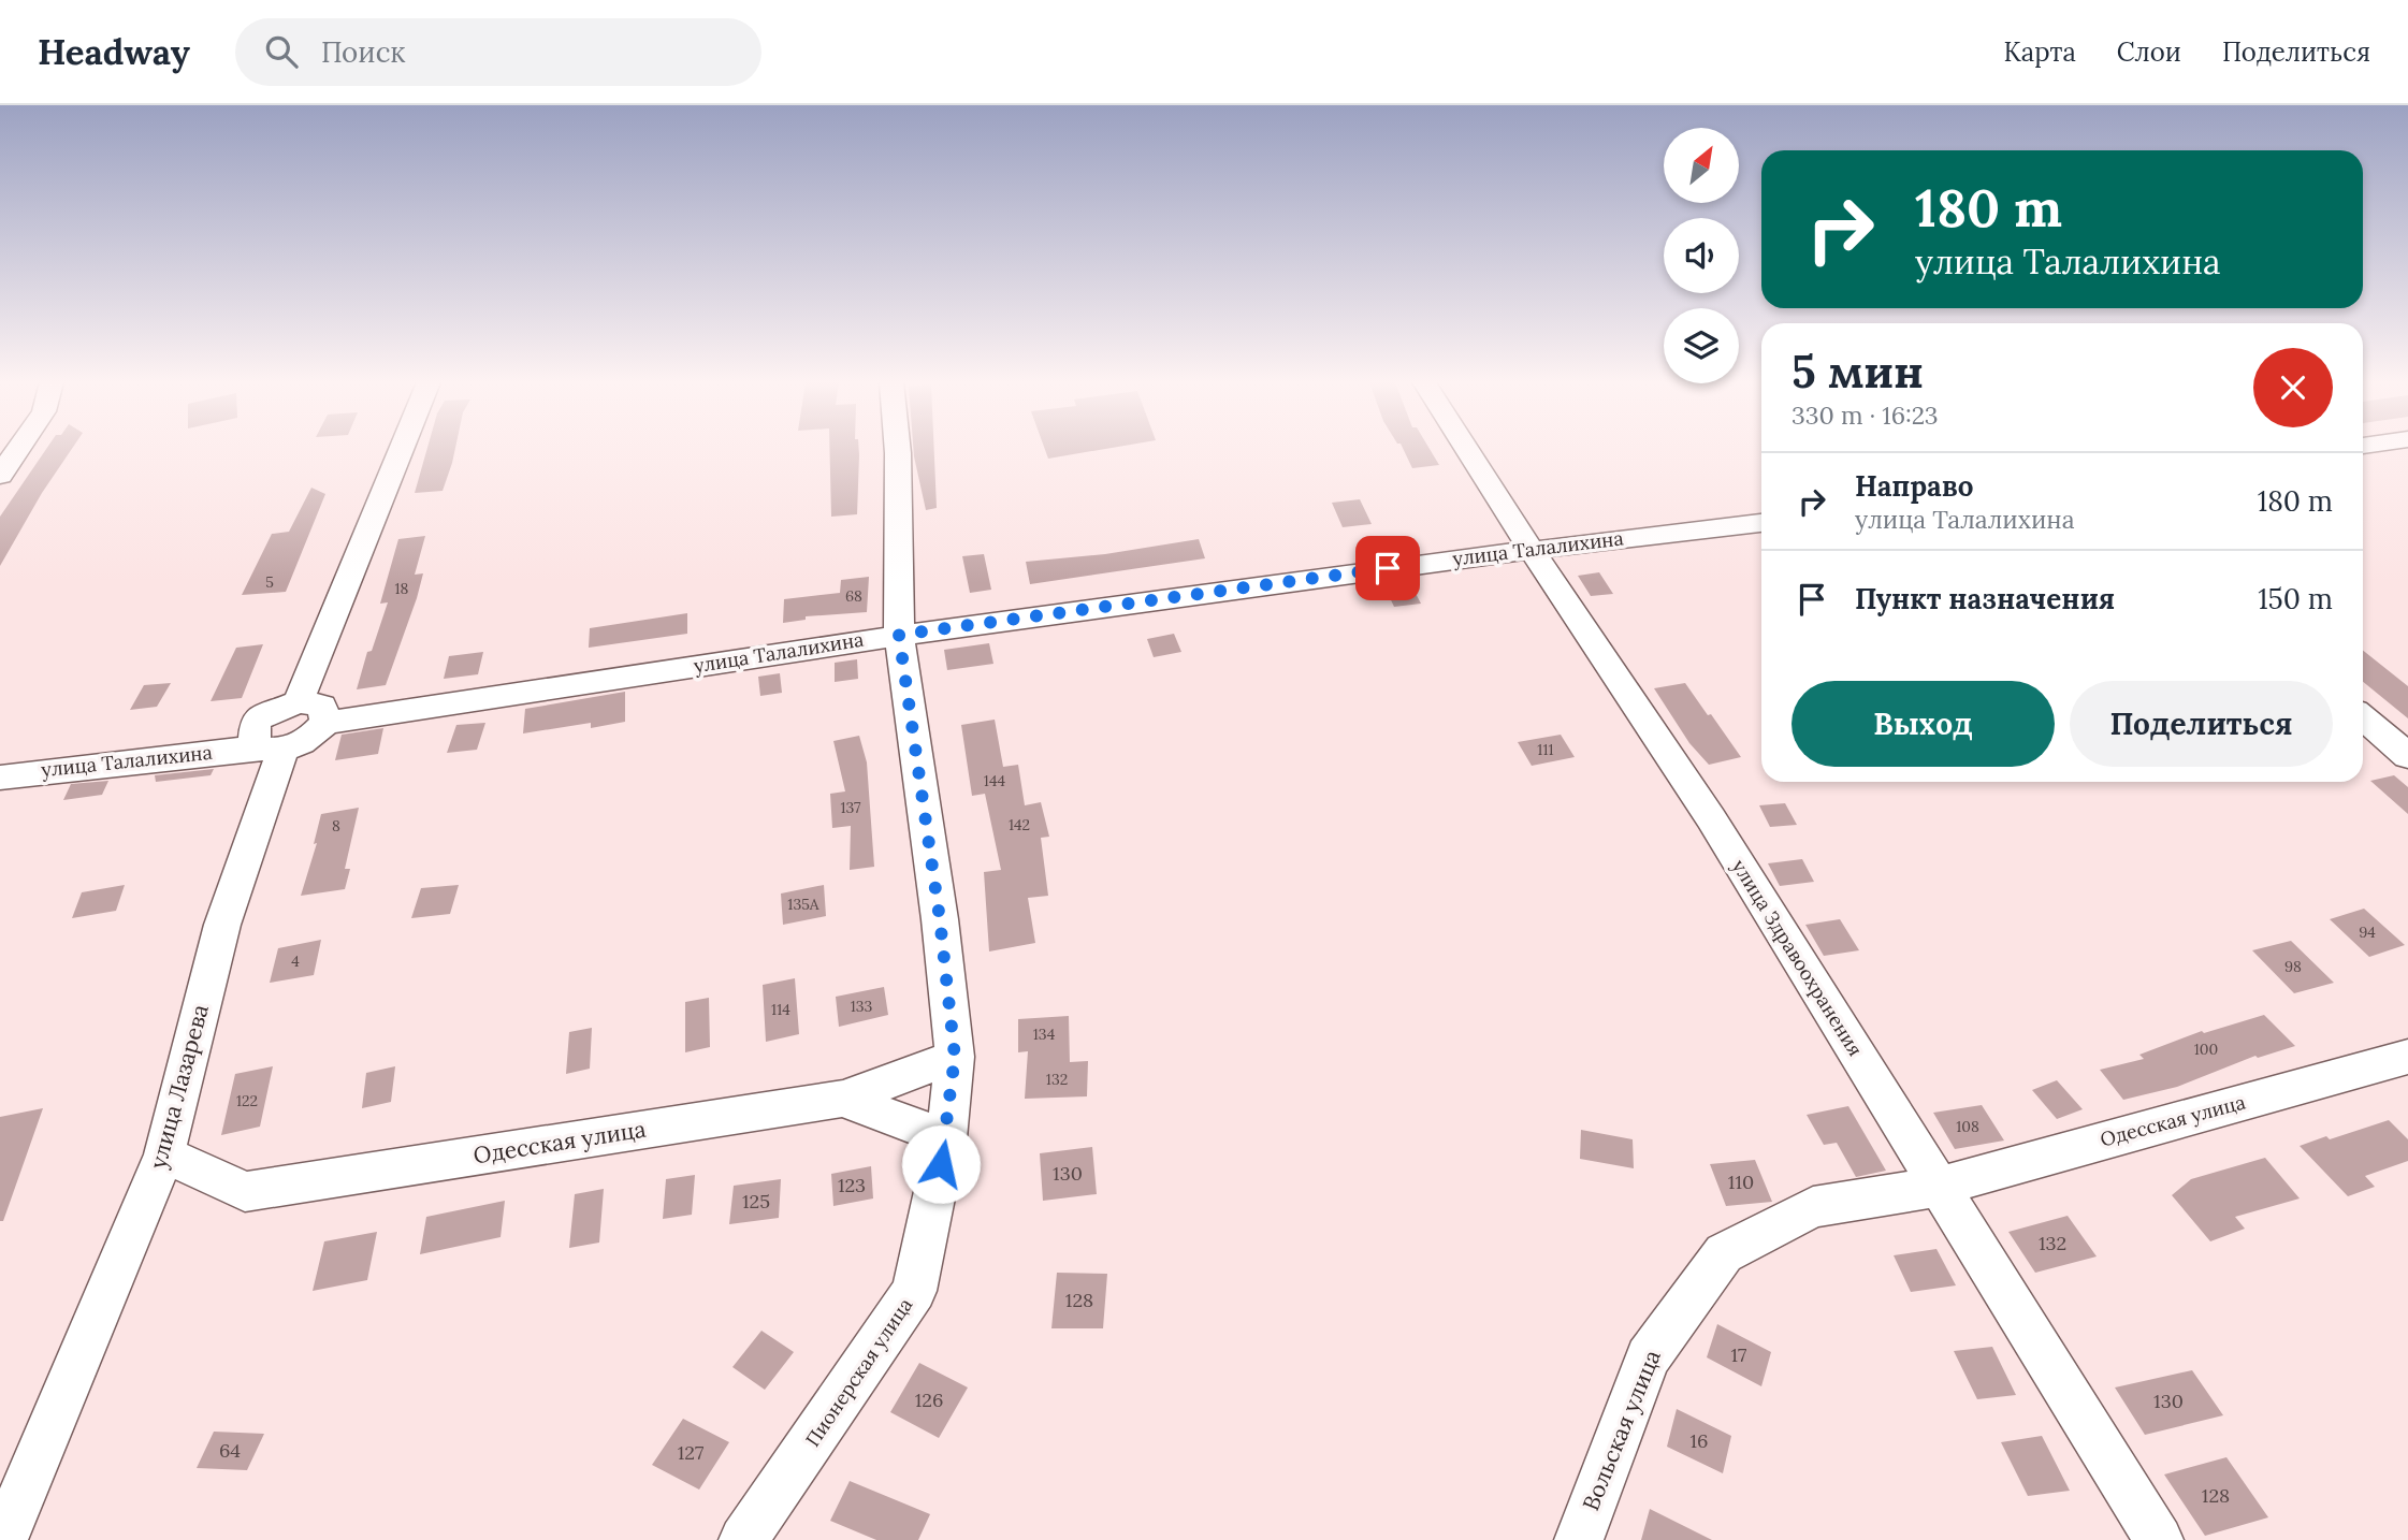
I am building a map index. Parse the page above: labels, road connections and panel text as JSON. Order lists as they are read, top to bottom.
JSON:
{
  "streets": {
    "street": [
      "улица Талалихина",
      "улица Здравоохранения",
      "улица Лазарева",
      "Одесская улица",
      "Пионерская улица",
      "Вольская улица"
    ]
  },
  "crossings": [
    ["улица Талалихина", "улица Здравоохранения"],
    ["улица Талалихина", "улица Лазарева"],
    ["улица Талалихина", "Пионерская улица"],
    ["улица Здравоохранения", "Одесская улица"],
    ["улица Здравоохранения", "Вольская улица"],
    ["улица Лазарева", "Одесская улица"],
    ["Одесская улица", "Пионерская улица"],
    ["Одесская улица", "Вольская улица"]
  ],
  "house_numbers": [
    "5",
    "18",
    "68",
    "111",
    "144",
    "137",
    "142",
    "8",
    "135А",
    "94",
    "4",
    "98",
    "133",
    "114",
    "134",
    "100",
    "132",
    "122",
    "108",
    "130",
    "110",
    "123",
    "125",
    "132",
    "128",
    "17",
    "126",
    "130",
    "16",
    "64",
    "127",
    "128"
  ],
  "north": "top right",
  "page": {
    "header": "Headway",
    "search": "Поиск",
    "nav": ["Карта", "Слои", "Поделиться"],
    "turn": ["180 m", "улица Талалихина"],
    "heading": ["5 мин", "330 m · 16:23"],
    "list": [
      {
        "name": "Направо",
        "note": "улица Талалихина",
        "value": "180 m"
      },
      {
        "name": "Пункт назначения",
        "value": "150 m"
      }
    ],
    "buttons": ["Выход", "Поделиться"]
  }
}
